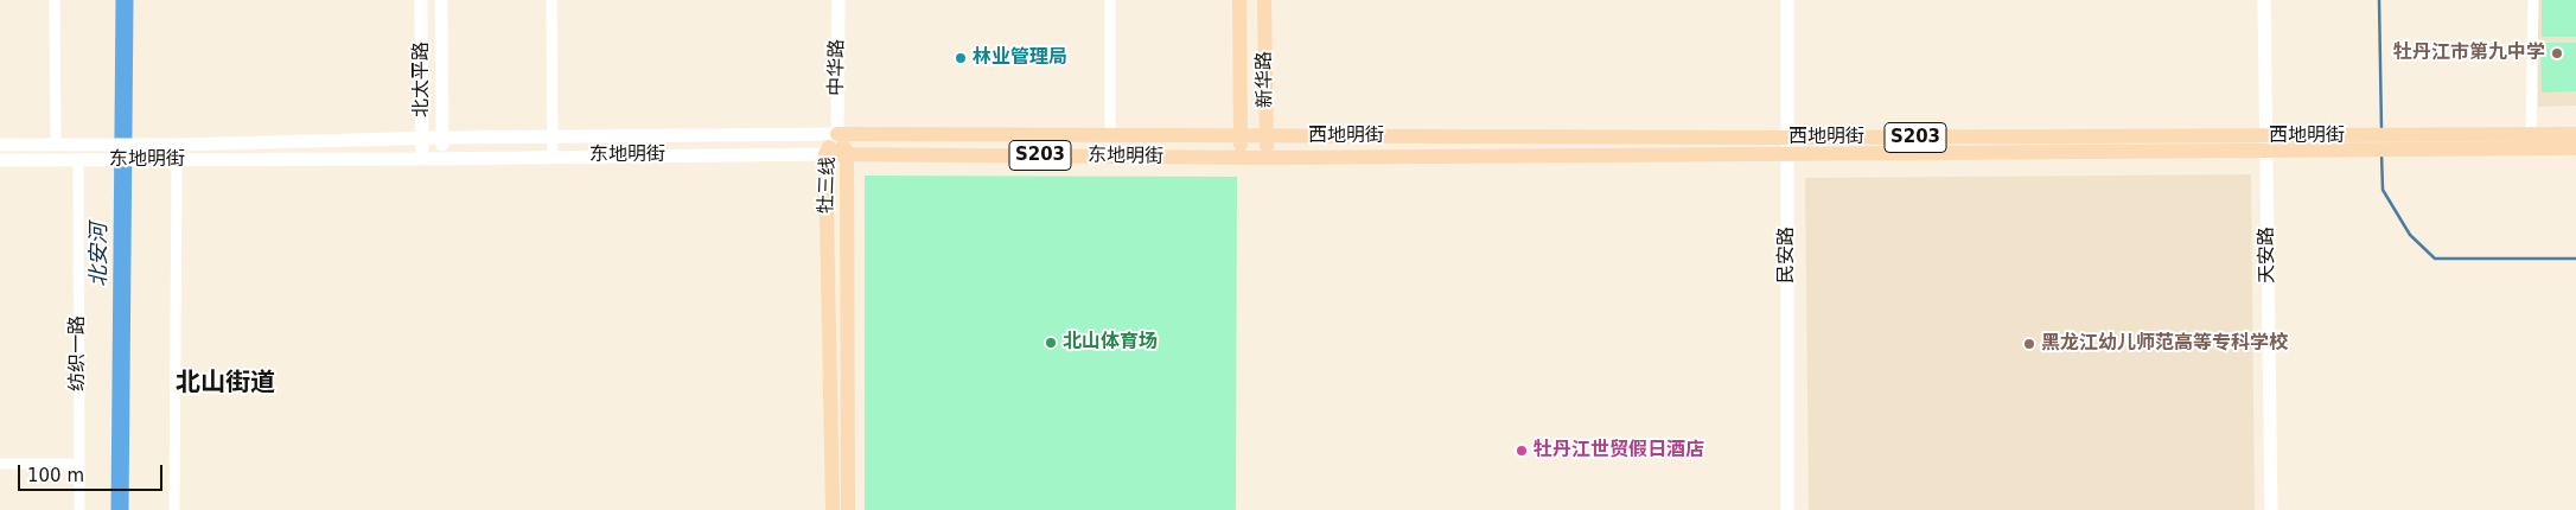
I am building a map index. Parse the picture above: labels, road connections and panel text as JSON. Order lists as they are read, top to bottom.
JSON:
{
  "streets": {
    "main road": [
      "中华路",
      "北太平路",
      "新华路",
      "西地明街",
      "S203",
      "东地明街",
      "牡三线",
      "民安路",
      "天安路"
    ],
    "street": ["纺织一路"]
  },
  "crossings": [
    ["中华路", "东地明街"],
    ["中华路", "牡三线"],
    ["北太平路", "东地明街"],
    ["新华路", "西地明街"],
    ["新华路", "东地明街"],
    ["西地明街", "东地明街"],
    ["西地明街", "民安路"],
    ["西地明街", "天安路"],
    ["东地明街", "牡三线"],
    ["东地明街", "纺织一路"]
  ],
  "districts": ["北山街道"],
  "water": ["北安河"],
  "places": [
    "牡丹江市第九中学",
    "林业管理局",
    "北山体育场",
    "黑龙江幼儿师范高等专科学校",
    "牡丹江世贸假日酒店"
  ],
  "scale_bar": "100 m"
}
